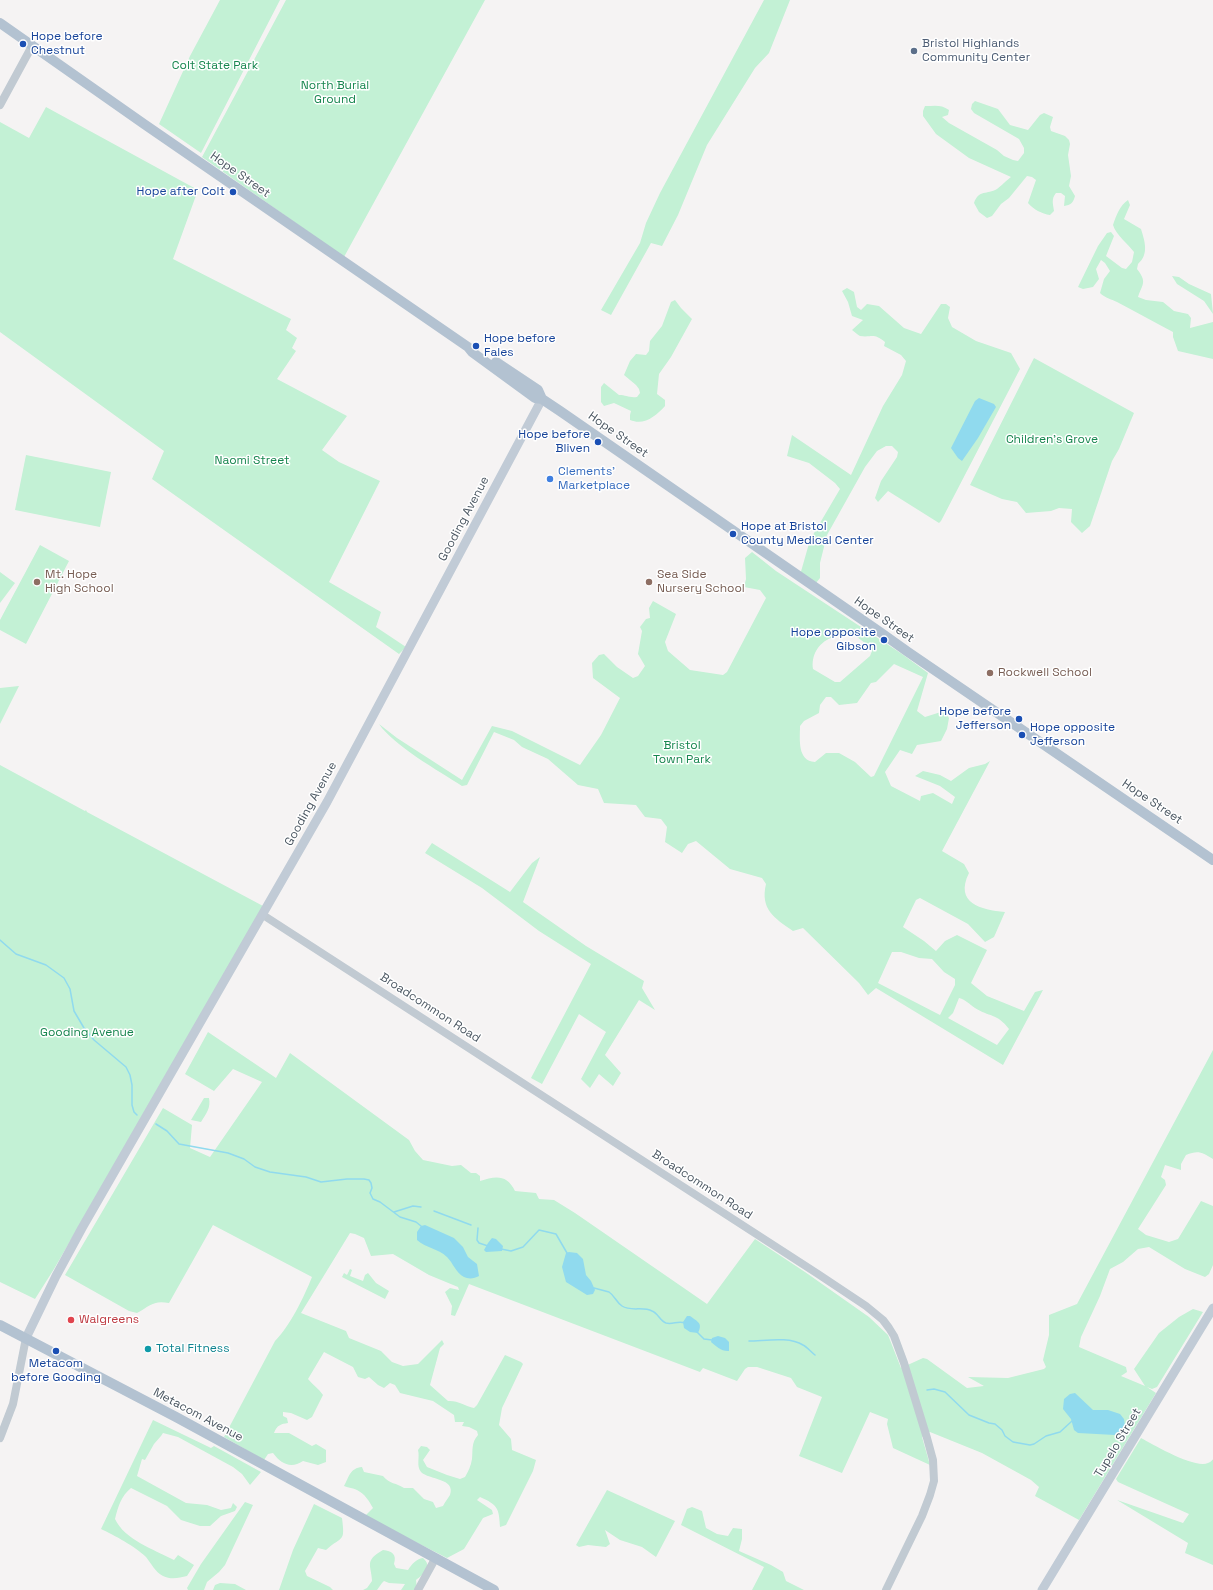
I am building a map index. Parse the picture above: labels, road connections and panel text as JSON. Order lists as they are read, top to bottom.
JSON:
{
  "streets": {
    "main road": [
      "Hope Street",
      "Gooding Avenue",
      "Metacom Avenue",
      "Tupelo Street"
    ],
    "street": ["Broadcommon Road"]
  },
  "crossings": [
    ["Hope Street", "Gooding Avenue"],
    ["Gooding Avenue", "Broadcommon Road"],
    ["Gooding Avenue", "Metacom Avenue"]
  ],
  "parks": [
    "Colt State Park",
    "North Burial Ground",
    "Children's Grove",
    "Naomi Street",
    "Bristol Town Park",
    "Gooding Avenue"
  ],
  "places": [
    "Hope before Chestnut",
    "Bristol Highlands Community Center",
    "Hope after Colt",
    "Hope before Fales",
    "Hope before Bliven",
    "Clements' Marketplace",
    "Hope at Bristol County Medical Center",
    "Mt. Hope High School",
    "Sea Side Nursery School",
    "Hope opposite Gibson",
    "Rockwell School",
    "Hope before Jefferson",
    "Hope opposite Jefferson",
    "Walgreens",
    "Total Fitness",
    "Metacom before Gooding"
  ]
}
